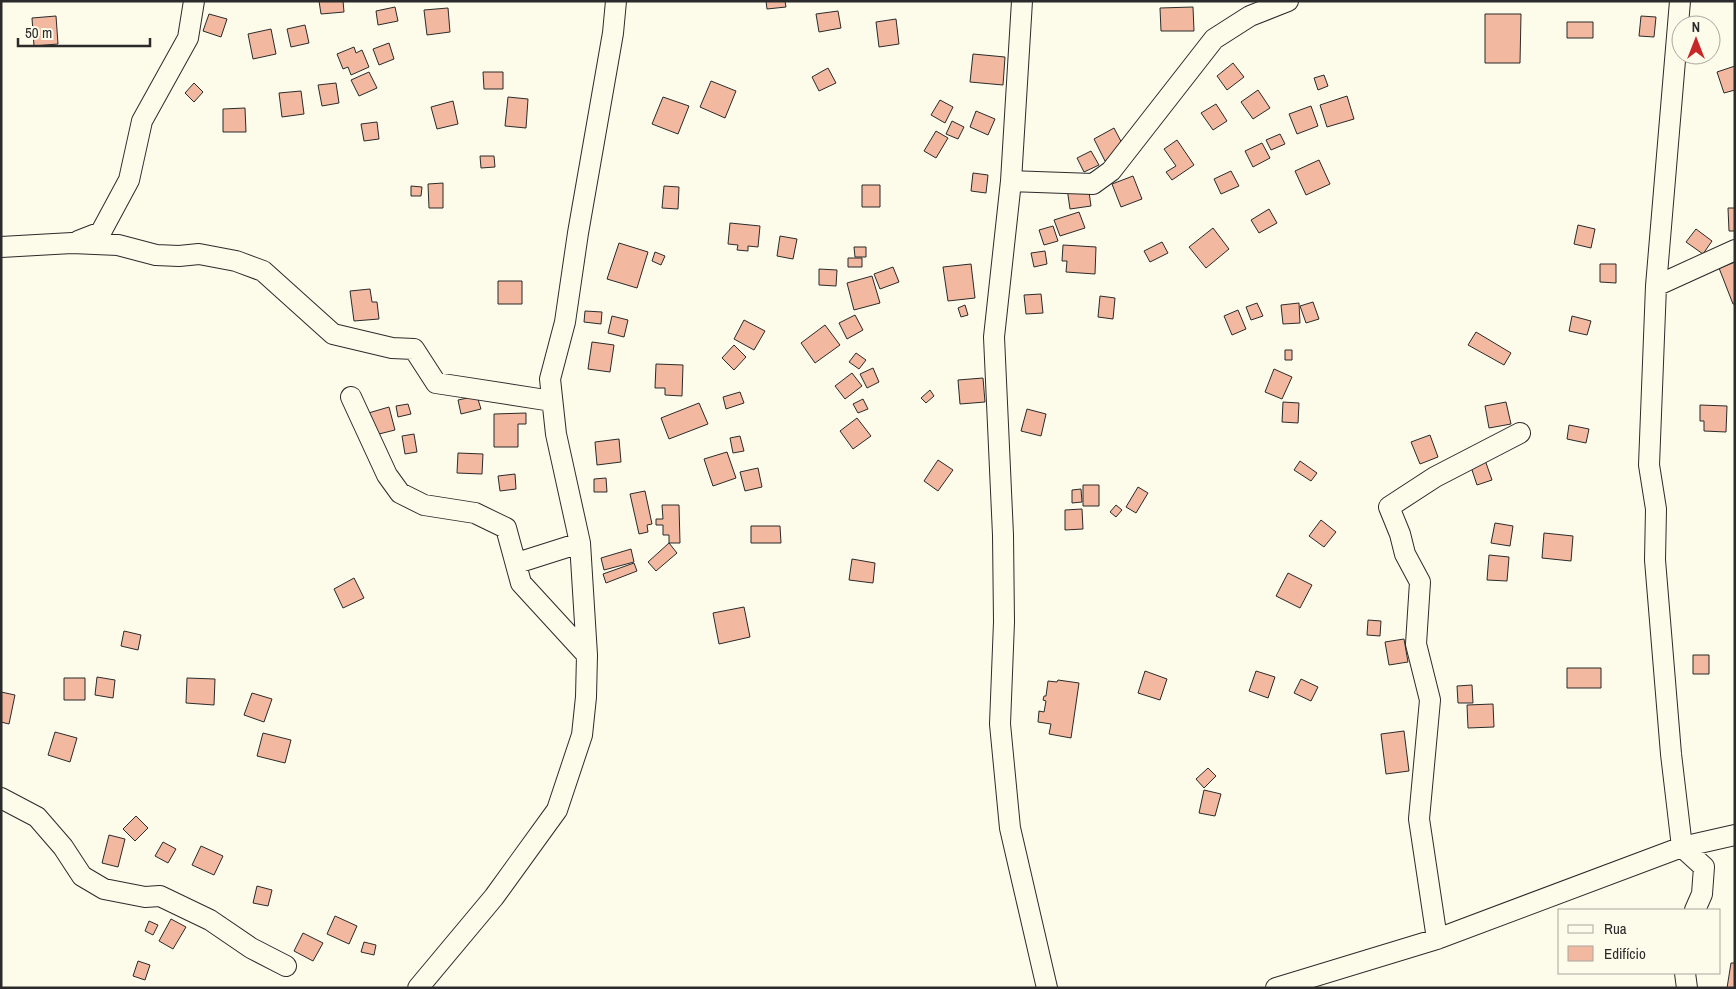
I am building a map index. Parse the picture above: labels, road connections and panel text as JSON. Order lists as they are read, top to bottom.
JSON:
{
  "legend": ["Rua", "Edifício"],
  "scale_bar": "50 m",
  "north": "top"
}
